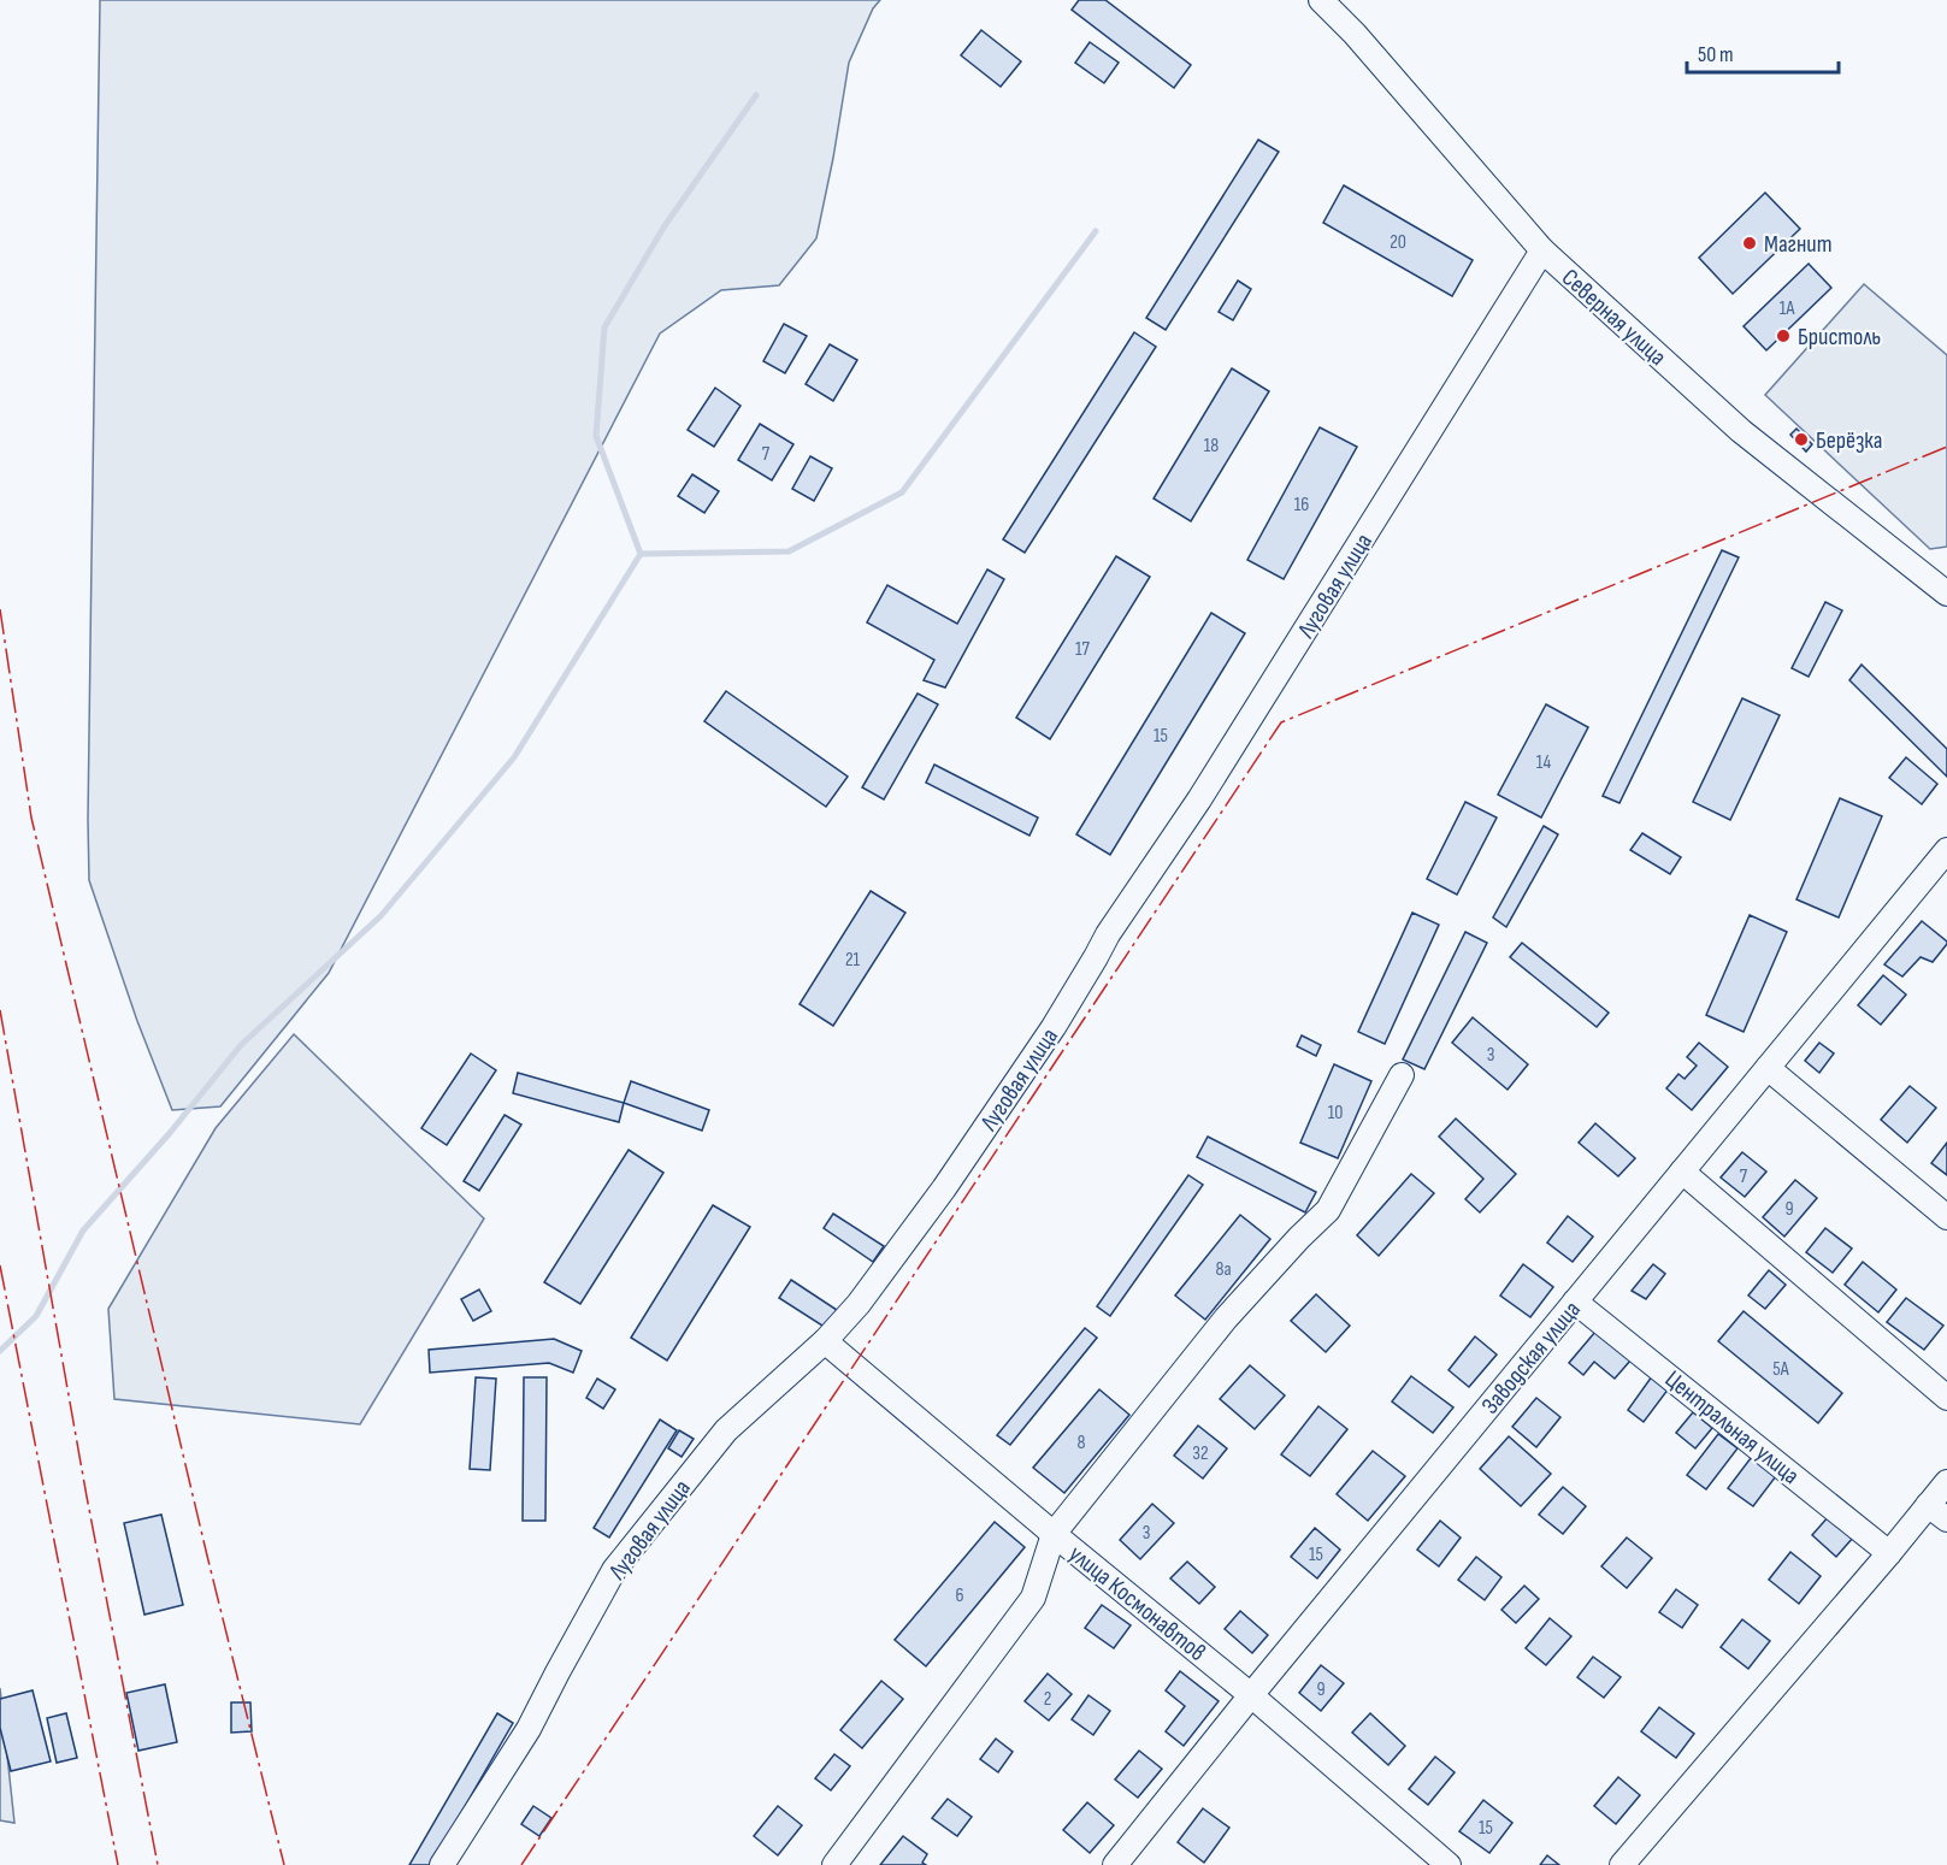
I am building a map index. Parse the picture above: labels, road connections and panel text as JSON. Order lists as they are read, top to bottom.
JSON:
{
  "streets": {
    "street": [
      "Северная улица",
      "Луговая улица",
      "Заводская улица",
      "Центральная улица",
      "улица Космонавтов"
    ]
  },
  "crossings": [
    ["Северная улица", "Луговая улица"],
    ["Луговая улица", "улица Космонавтов"],
    ["Заводская улица", "Центральная улица"],
    ["Заводская улица", "улица Космонавтов"]
  ],
  "places": ["Магнит", "Бристоль", "Берёзка"],
  "house_numbers": [
    "20",
    "1А",
    "18",
    "7",
    "16",
    "17",
    "15",
    "14",
    "21",
    "3",
    "10",
    "7",
    "9",
    "8а",
    "5А",
    "8",
    "32",
    "3",
    "15",
    "6",
    "9",
    "2",
    "15"
  ],
  "scale_bar": "50 m"
}
